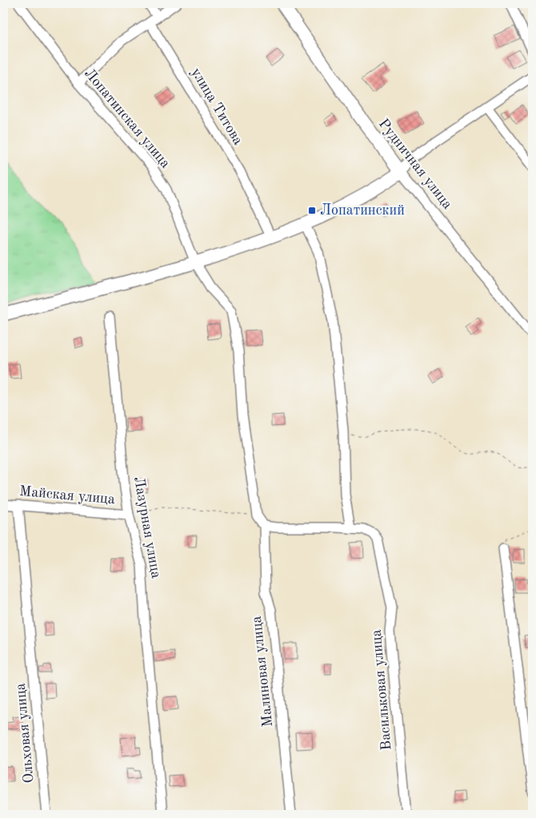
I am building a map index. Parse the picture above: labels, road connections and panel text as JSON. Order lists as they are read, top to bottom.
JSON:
{
  "streets": {
    "main road": ["Рудничная улица"],
    "street": [
      "улица Титова",
      "Лопатинская улица",
      "Майская улица",
      "Лазурная улица",
      "Малиновая улица",
      "Васильковая улица",
      "Ольховая улица"
    ]
  },
  "crossings": [
    ["Майская улица", "Лазурная улица"],
    ["Майская улица", "Ольховая улица"]
  ],
  "places": {
    "transit": ["Лопатинский"]
  }
}
